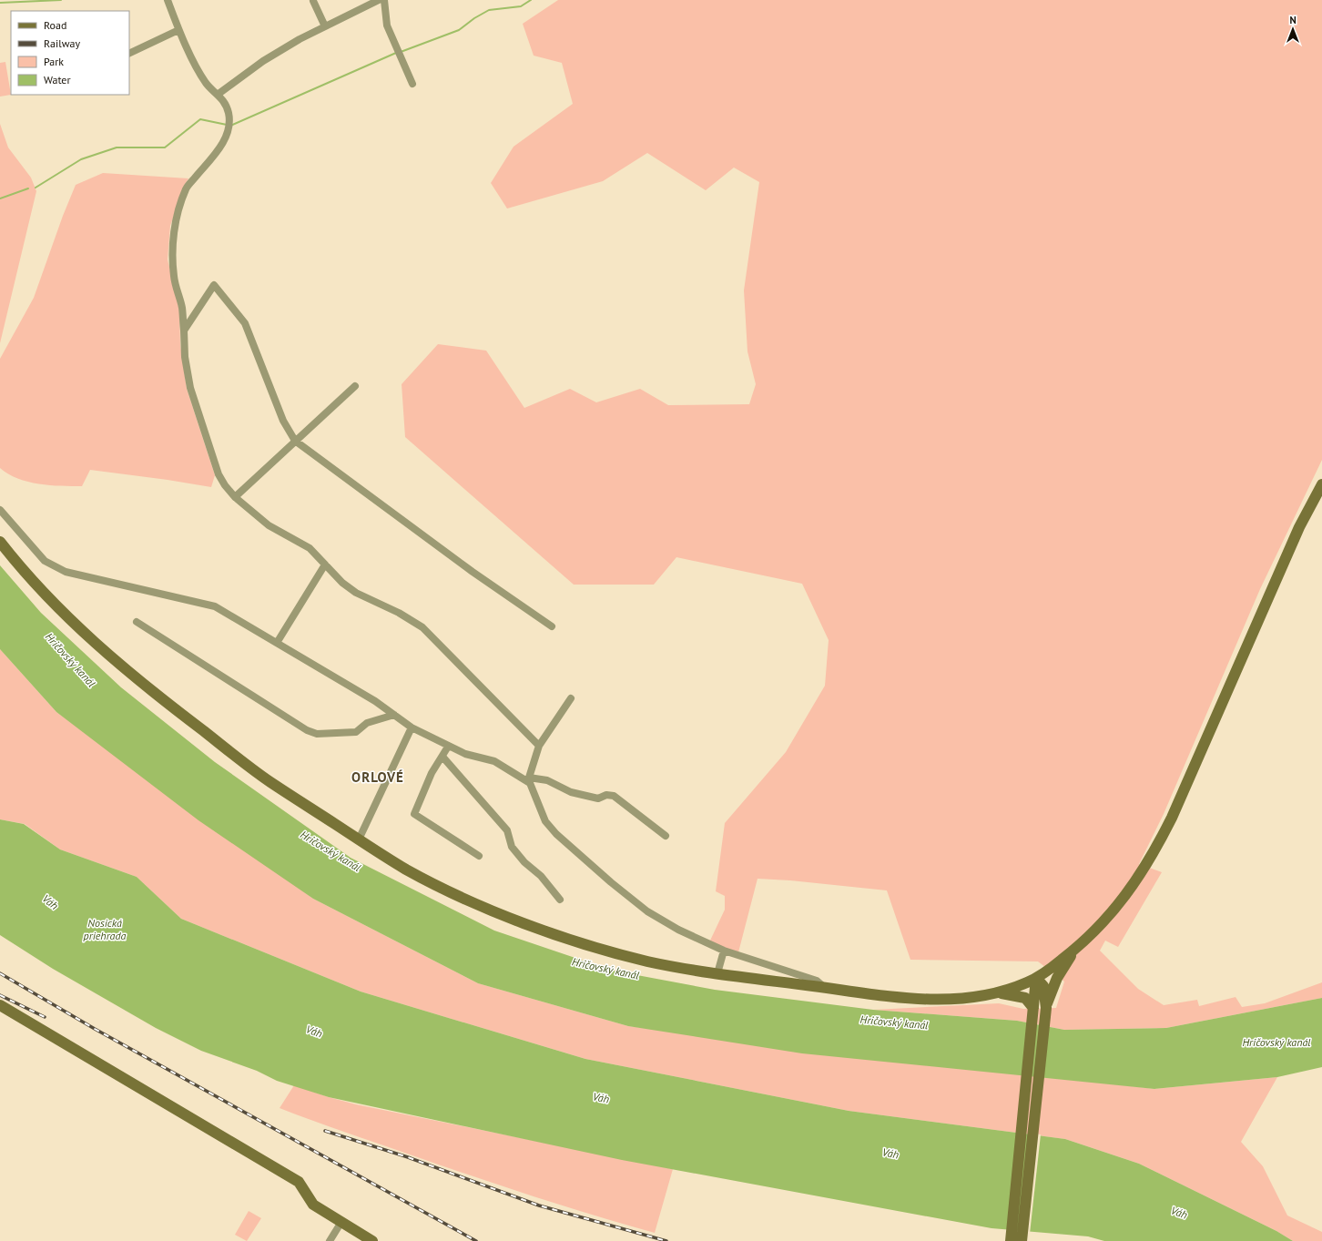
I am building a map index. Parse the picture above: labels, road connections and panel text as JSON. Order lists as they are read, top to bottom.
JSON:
{
  "districts": ["ORLOVÉ"],
  "water": ["Hričovský kanál", "Váh", "Nosická priehrada"],
  "legend": [
    "Road",
    "Railway",
    "Park",
    "Water"
  ],
  "north": "top"
}
